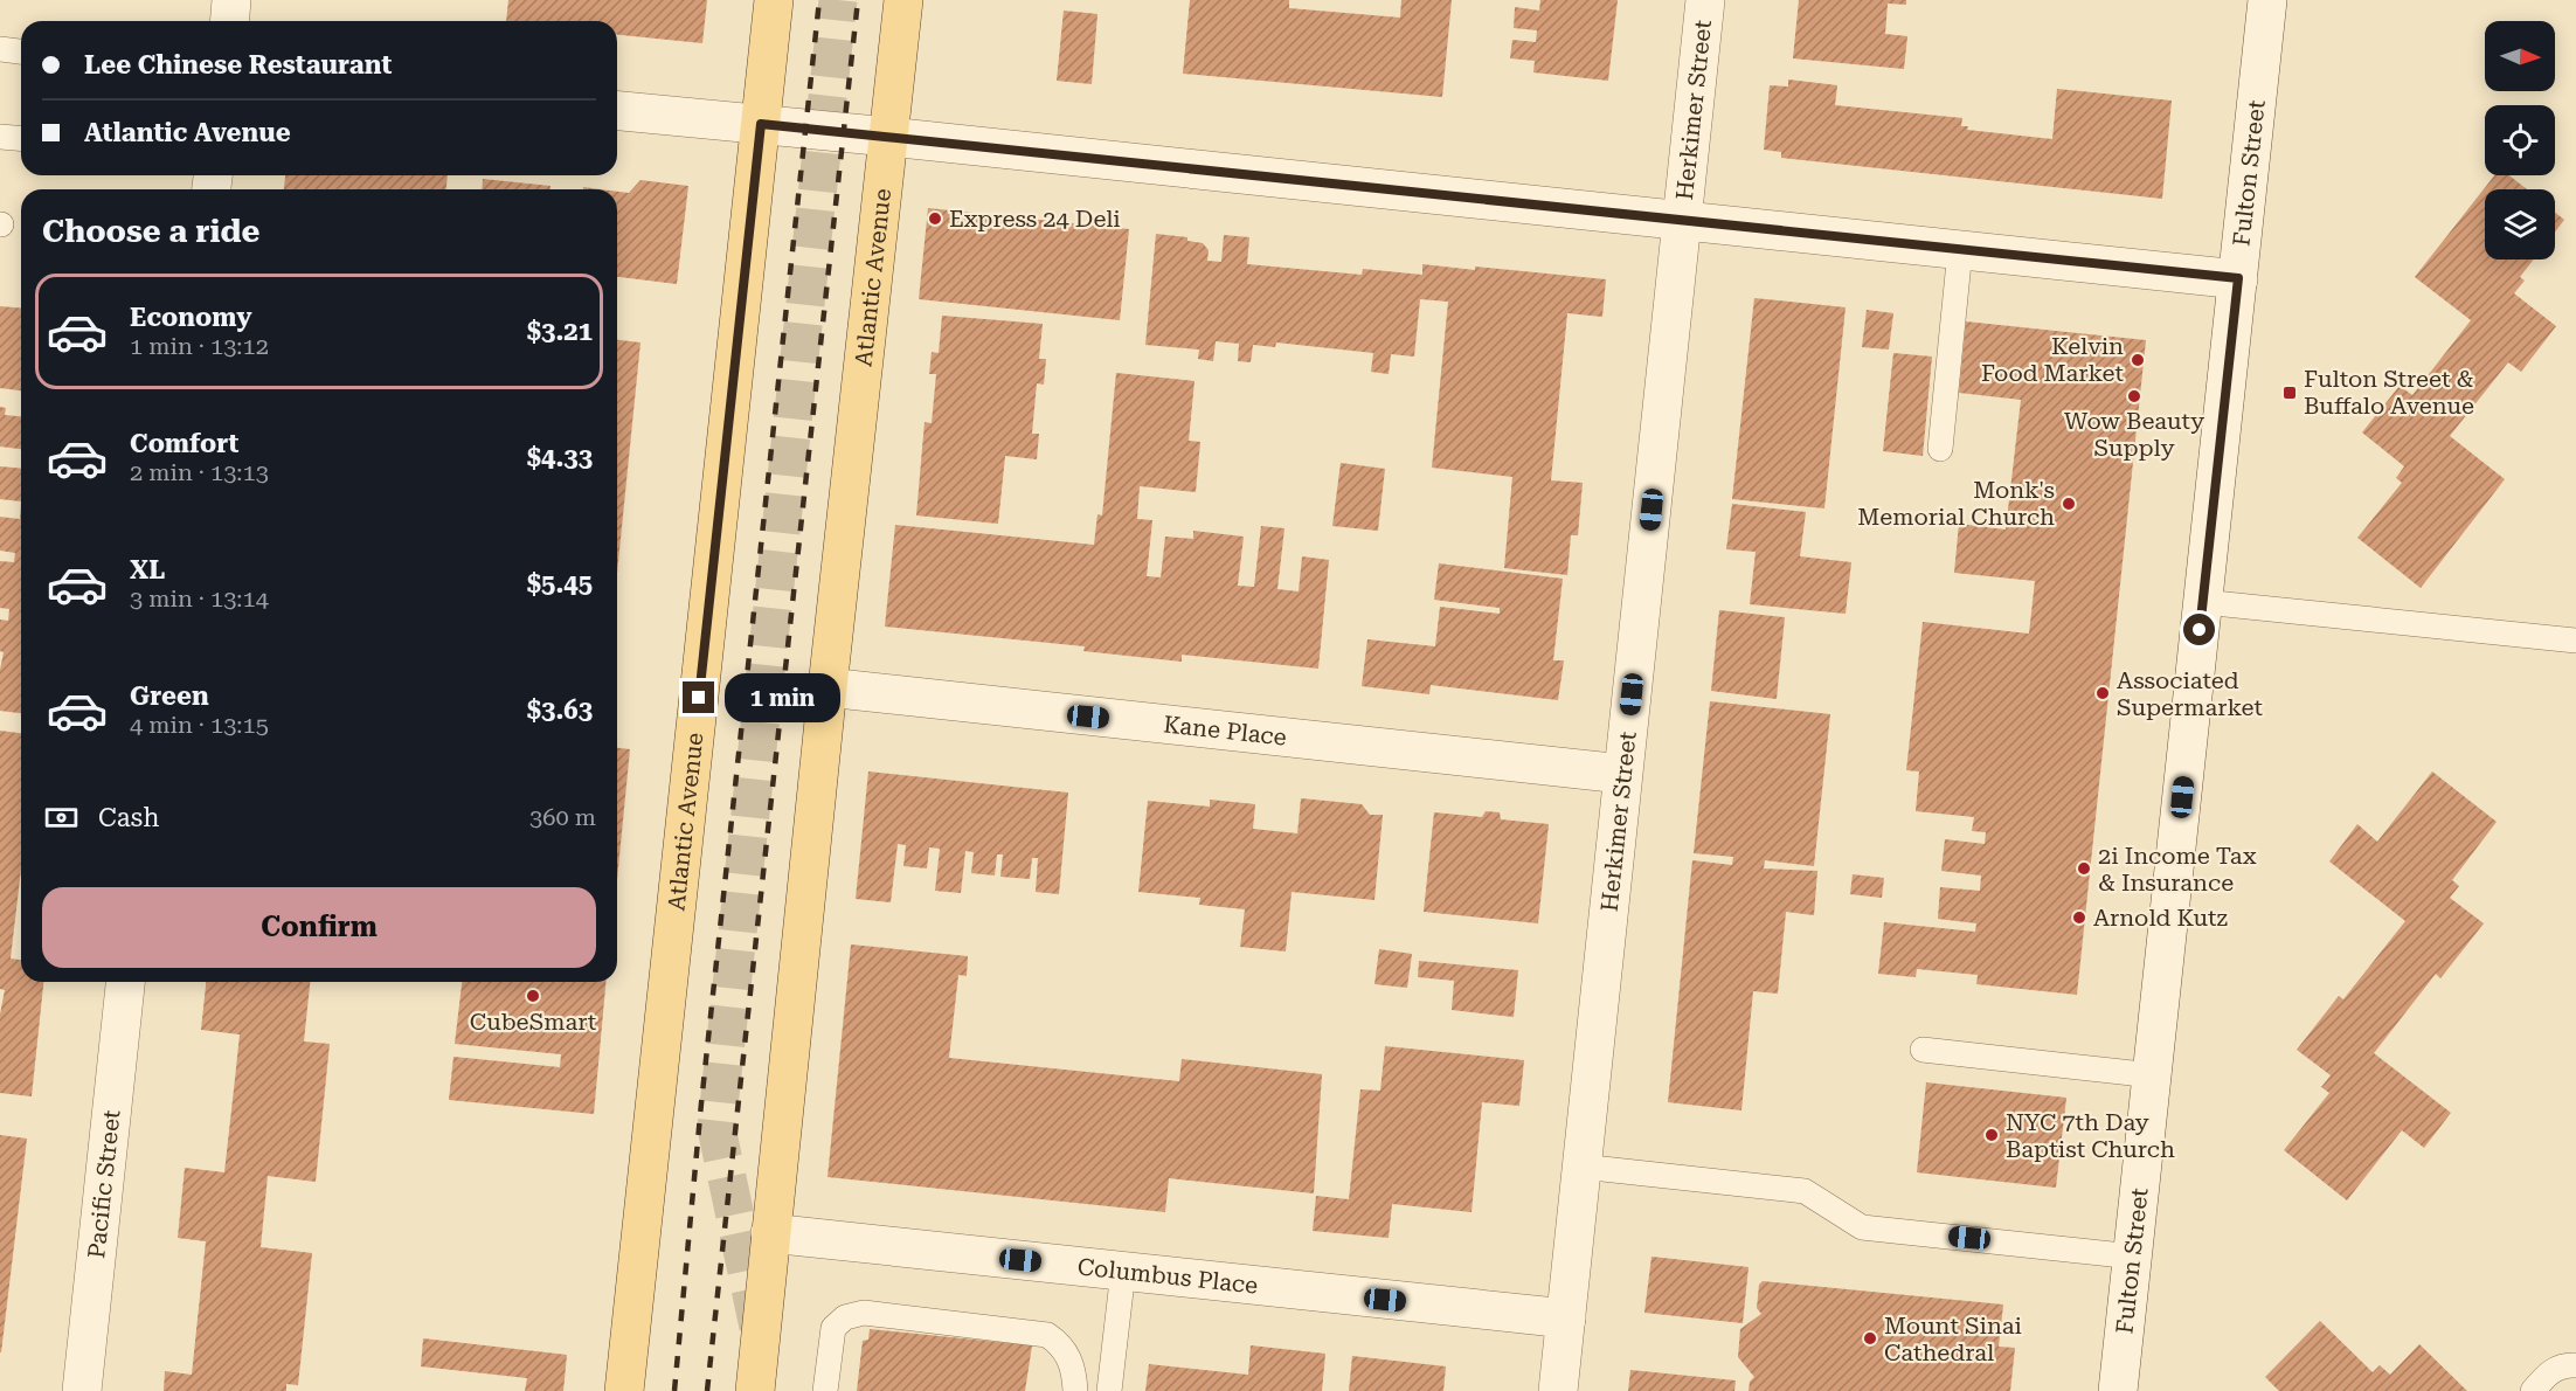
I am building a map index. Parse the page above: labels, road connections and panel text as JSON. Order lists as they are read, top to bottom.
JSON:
{
  "streets": {
    "main road": ["Atlantic Avenue"],
    "street": [
      "Herkimer Street",
      "Fulton Street",
      "Kane Place",
      "Pacific Street",
      "Columbus Place"
    ]
  },
  "crossings": [
    ["Herkimer Street", "Kane Place"],
    ["Herkimer Street", "Columbus Place"],
    ["Atlantic Avenue", "Kane Place"],
    ["Atlantic Avenue", "Columbus Place"]
  ],
  "places": {
    "other": [
      "Express 24 Deli",
      "Kelvin Food Market",
      "Wow Beauty Supply",
      "Monk's Memorial Church",
      "Associated Supermarket",
      "2i Income Tax & Insurance",
      "Arnold Kutz",
      "CubeSmart",
      "NYC 7th Day Baptist Church",
      "Mount Sinai Cathedral"
    ],
    "transit": ["Fulton Street & Buffalo Avenue"]
  },
  "north": "right",
  "page": {
    "banner": ["Lee Chinese Restaurant", "Atlantic Avenue"],
    "heading": "Choose a ride",
    "list": [
      {
        "name": "Economy",
        "note": "1 min · 13:12",
        "value": "$3.21"
      },
      {
        "name": "Comfort",
        "note": "2 min · 13:13",
        "value": "$4.33"
      },
      {
        "name": "XL",
        "note": "3 min · 13:14",
        "value": "$5.45"
      },
      {
        "name": "Green",
        "note": "4 min · 13:15",
        "value": "$3.63"
      }
    ],
    "bubble": "1 min",
    "pay": ["Cash", "360 m"],
    "buttons": "Confirm"
  }
}
